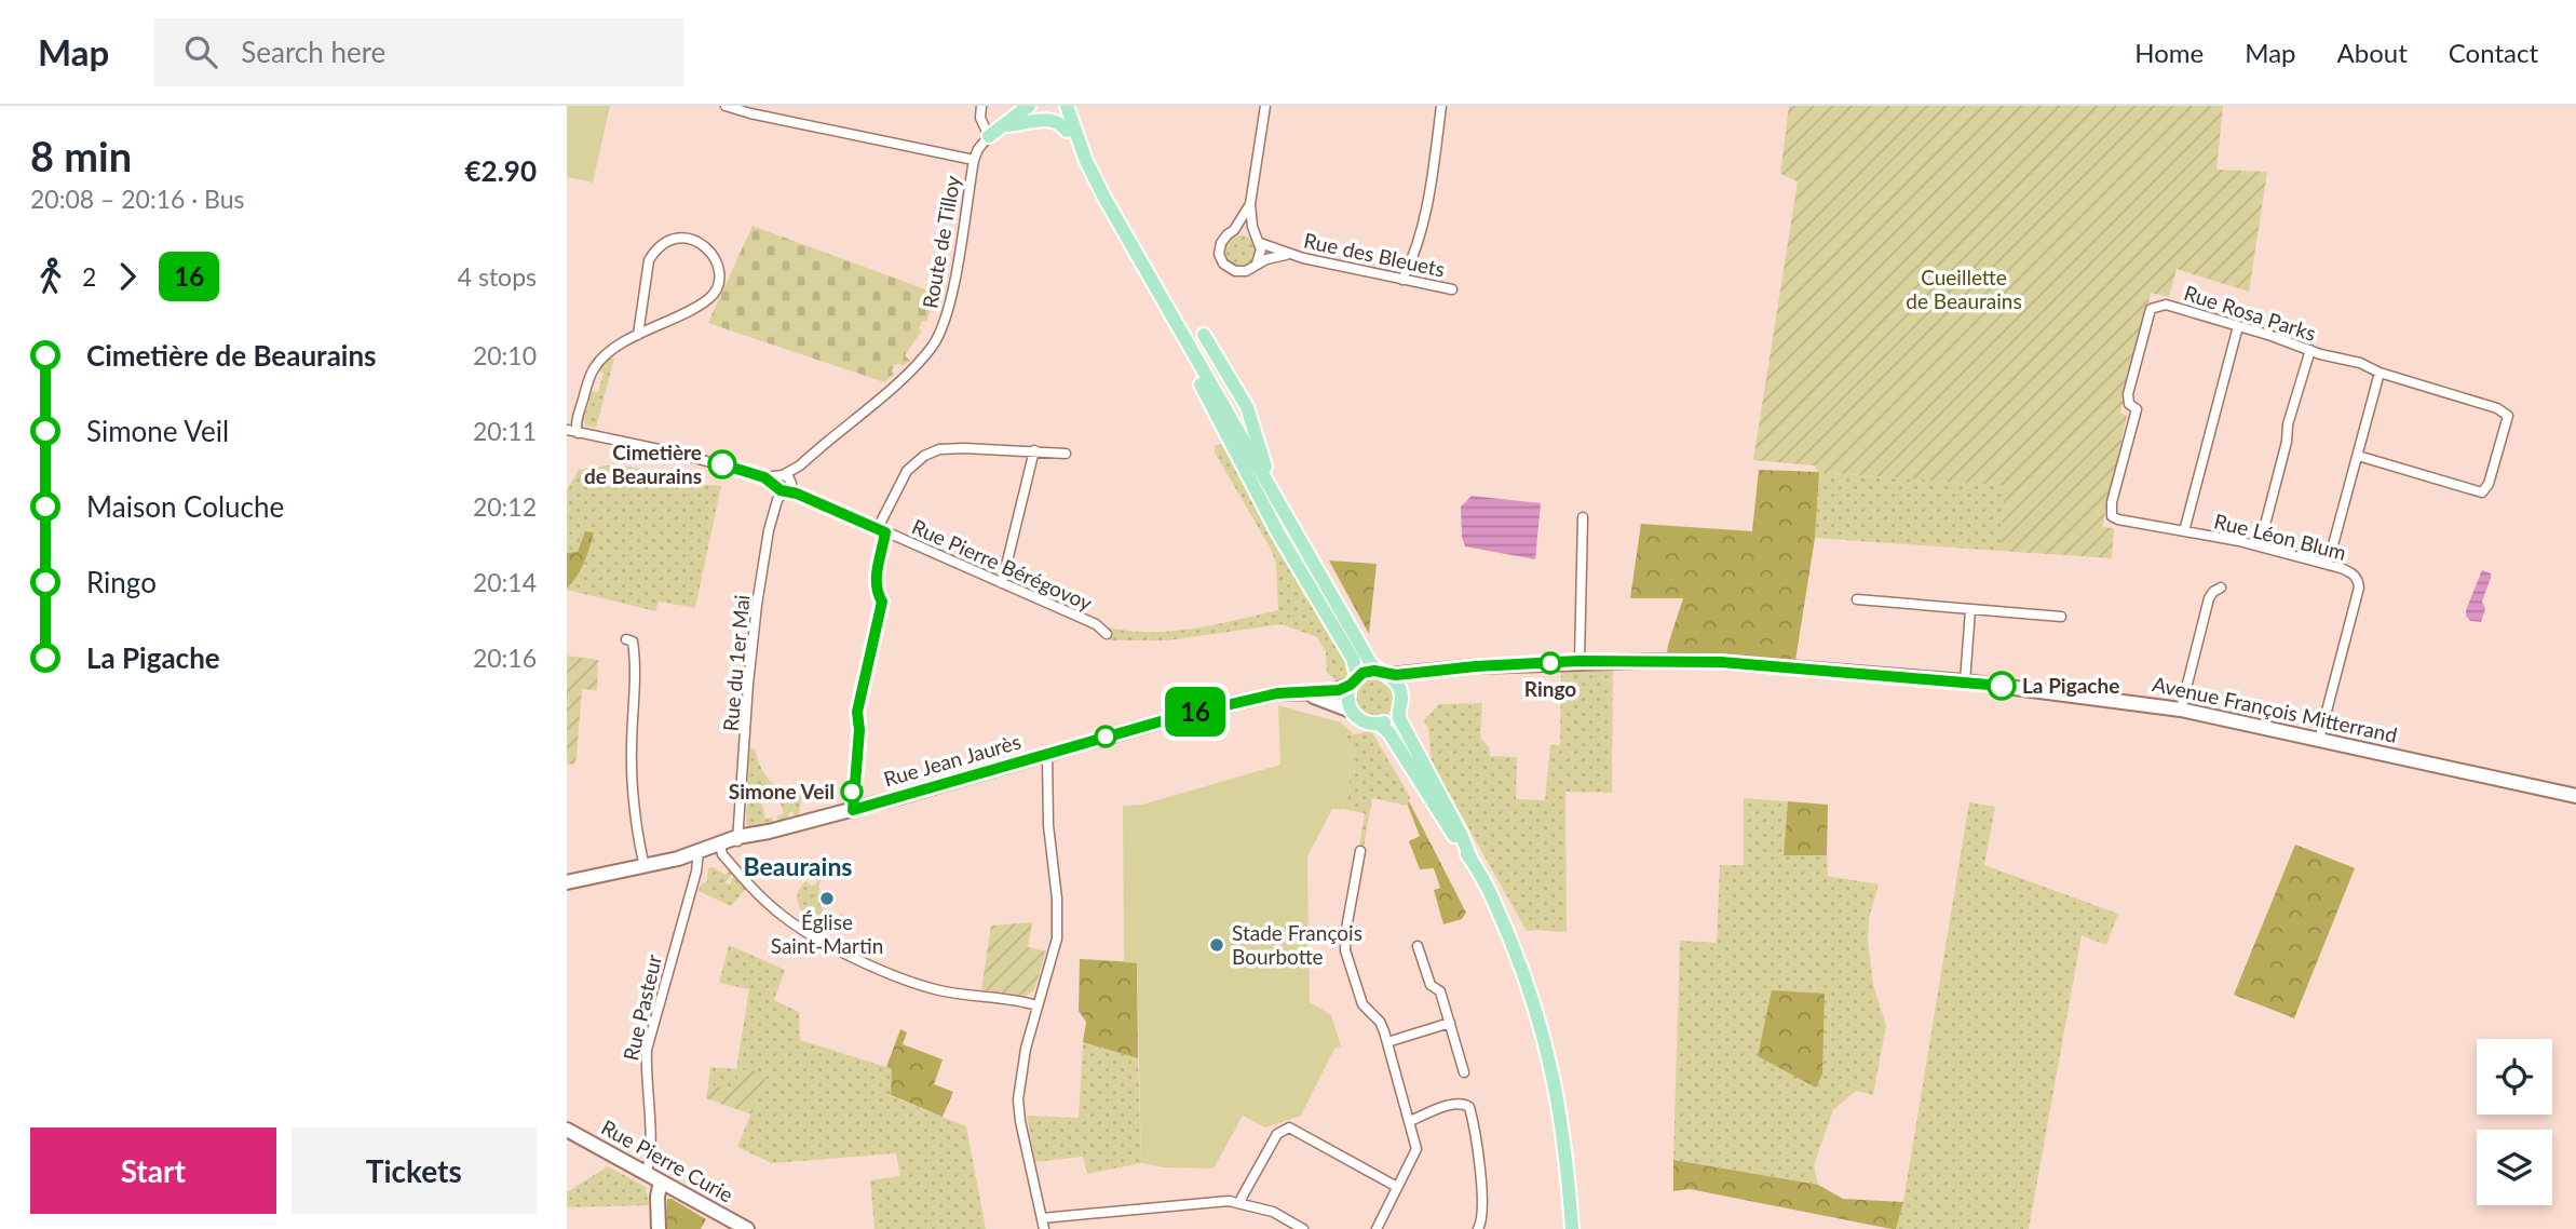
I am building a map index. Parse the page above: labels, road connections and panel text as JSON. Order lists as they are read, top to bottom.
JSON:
{
  "streets": {
    "main road": ["Avenue François Mitterrand", "Rue Jean Jaurès", "Rue Pierre Curie"],
    "street": [
      "Route de Tilloy",
      "Rue des Bleuets",
      "Rue Rosa Parks",
      "Rue Léon Blum",
      "Rue Pierre Bérégovoy",
      "Rue du 1er Mai",
      "Rue Pasteur"
    ]
  },
  "crossings": [
    ["Route de Tilloy", "Rue Pierre Bérégovoy"],
    ["Route de Tilloy", "Rue du 1er Mai"],
    ["Rue Rosa Parks", "Rue Léon Blum"],
    ["Rue Léon Blum", "Avenue François Mitterrand"],
    ["Rue Pierre Bérégovoy", "Rue du 1er Mai"],
    ["Rue du 1er Mai", "Rue Jean Jaurès"],
    ["Avenue François Mitterrand", "Rue Jean Jaurès"],
    ["Rue Pasteur", "Rue Pierre Curie"]
  ],
  "districts": ["Beaurains"],
  "parks": ["Cueillette de Beaurains"],
  "places": [
    "Cimetière de Beaurains",
    "Ringo",
    "La Pigache",
    "Simone Veil",
    "Église Saint-Martin",
    "Stade François Bourbotte"
  ],
  "lines": ["bus line 16"],
  "page": {
    "header": "Map",
    "search": "Search here",
    "nav": [
      "Home",
      "Map",
      "About",
      "Contact"
    ],
    "heading": ["8 min", "20:08 – 20:16 · Bus", "€2.90"],
    "on_map": "16",
    "legs": ["2", "16", "4 stops"],
    "list": [
      {
        "name": "Cimetière de Beaurains",
        "value": "20:10"
      },
      {
        "name": "Simone Veil",
        "value": "20:11"
      },
      {
        "name": "Maison Coluche",
        "value": "20:12"
      },
      {
        "name": "Ringo",
        "value": "20:14"
      },
      {
        "name": "La Pigache",
        "value": "20:16"
      }
    ],
    "buttons": ["Start", "Tickets"]
  }
}
